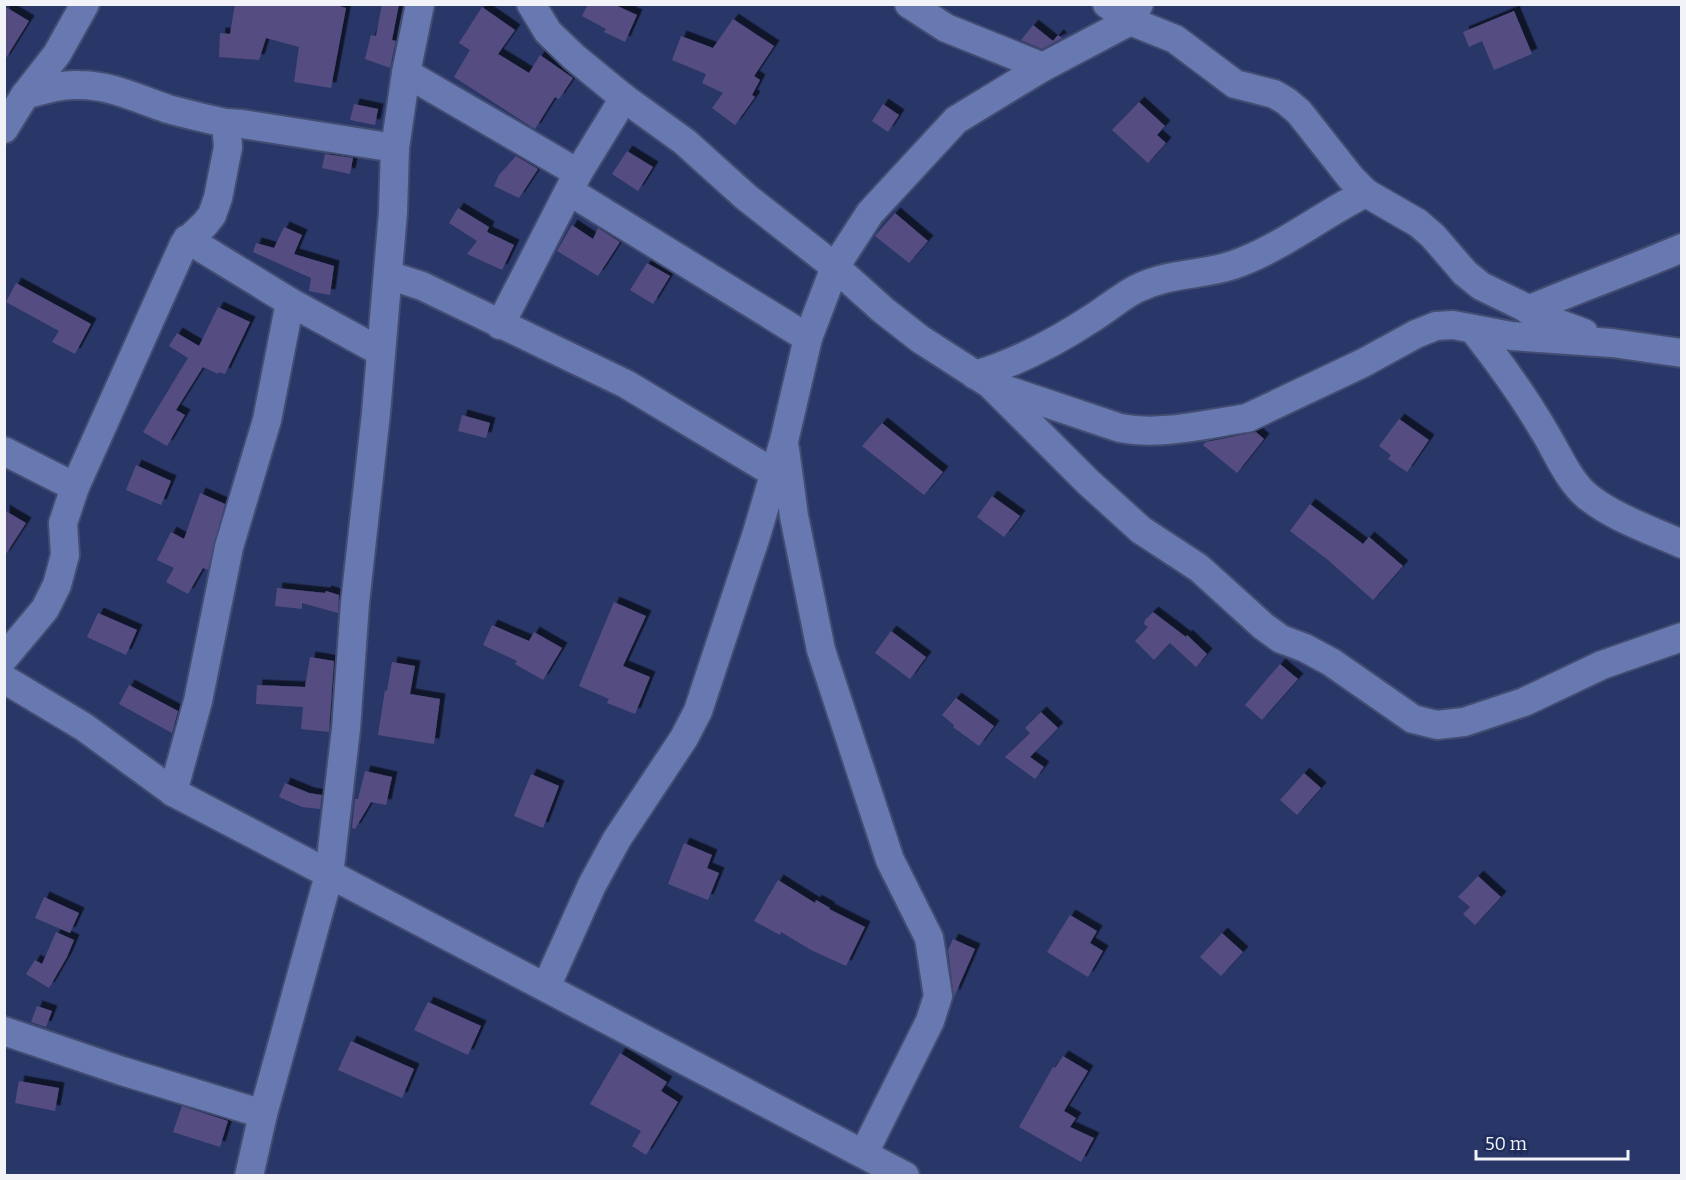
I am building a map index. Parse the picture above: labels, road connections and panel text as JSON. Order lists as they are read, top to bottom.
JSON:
{
  "scale_bar": "50 m"
}
